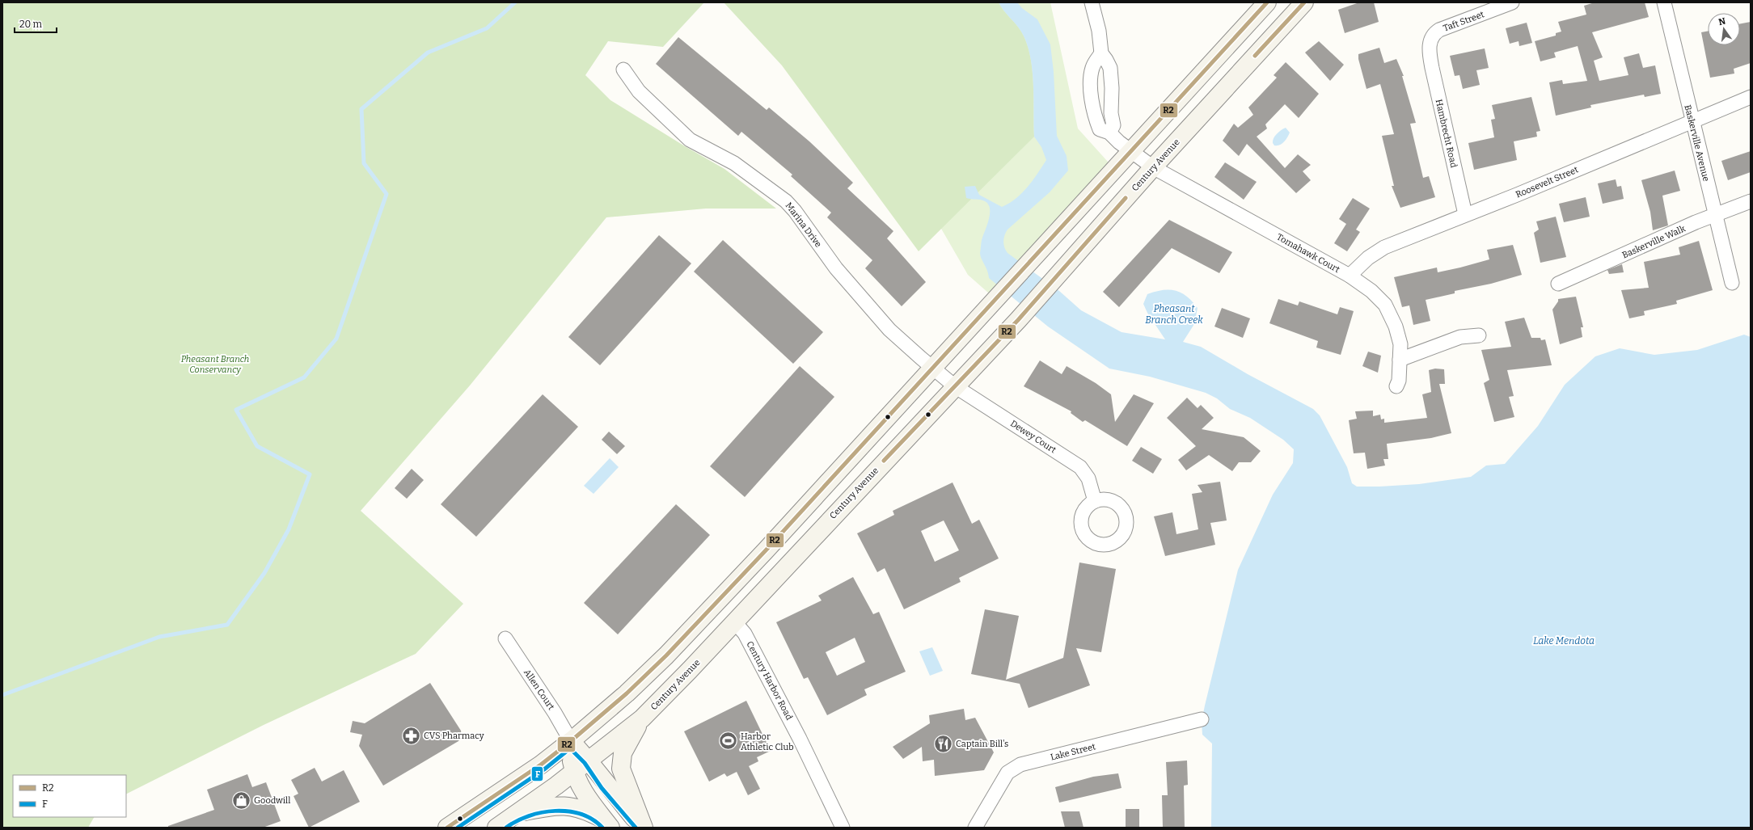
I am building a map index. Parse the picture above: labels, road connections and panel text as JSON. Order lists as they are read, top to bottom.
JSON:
{
  "streets": {
    "main road": ["Century Avenue"],
    "street": [
      "Taft Street",
      "Hambrecht Road",
      "Baskerville Avenue",
      "Roosevelt Street",
      "Marina Drive",
      "Baskerville Walk",
      "Tomahawk Court",
      "Dewey Court",
      "Century Harbor Road",
      "Allen Court",
      "Lake Street"
    ]
  },
  "crossings": [
    ["Taft Street", "Hambrecht Road"],
    ["Hambrecht Road", "Roosevelt Street"],
    ["Baskerville Avenue", "Roosevelt Street"],
    ["Baskerville Avenue", "Baskerville Walk"],
    ["Century Avenue", "Marina Drive"],
    ["Century Avenue", "Tomahawk Court"],
    ["Century Avenue", "Dewey Court"],
    ["Century Avenue", "Century Harbor Road"],
    ["Roosevelt Street", "Tomahawk Court"],
    ["Marina Drive", "Dewey Court"]
  ],
  "water": ["Pheasant Branch Creek", "Lake Mendota"],
  "parks": ["Pheasant Branch Conservancy"],
  "places": {
    "pharmacy": ["CVS Pharmacy"],
    "sports": ["Harbor Athletic Club"],
    "restaurant": ["Captain Bill's"],
    "shop": ["Goodwill"]
  },
  "lines": ["transit line R2", "transit line F"],
  "legend": ["R2", "F"],
  "scale_bar": "20 m",
  "north": "top"
}
